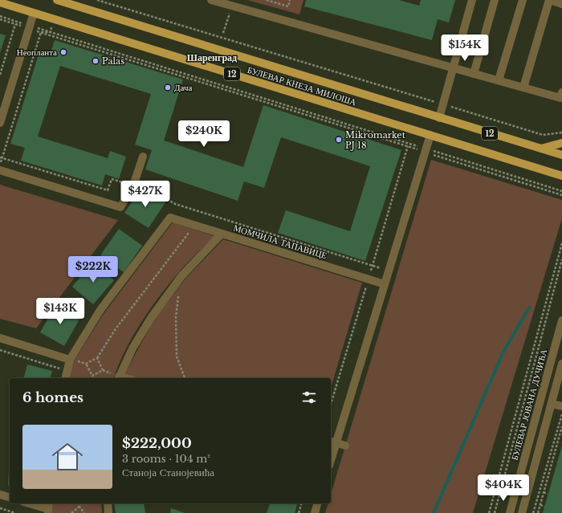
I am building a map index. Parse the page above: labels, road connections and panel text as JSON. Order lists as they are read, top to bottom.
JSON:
{
  "streets": {
    "main road": ["12", "БУЛЕВАР КНЕЗА МИЛОША"],
    "street": ["МОМЧИЛА ТАПАВИЦЕ", "БУЛЕВАР ЈОВАНА ДУЧИЋА"]
  },
  "districts": ["Шаренград"],
  "places": [
    "Неопланта",
    "Palas",
    "Дача",
    "Mikromarket PJ 18"
  ],
  "page": {
    "price": [
      "$154K",
      "$240K",
      "$427K",
      "$222K",
      "$143K",
      "$404K"
    ],
    "heading": "6 homes",
    "list": [
      {
        "name": "$222,000",
        "note": "3 rooms · 104 m² · Станоја Станојевића"
      }
    ]
  }
}
